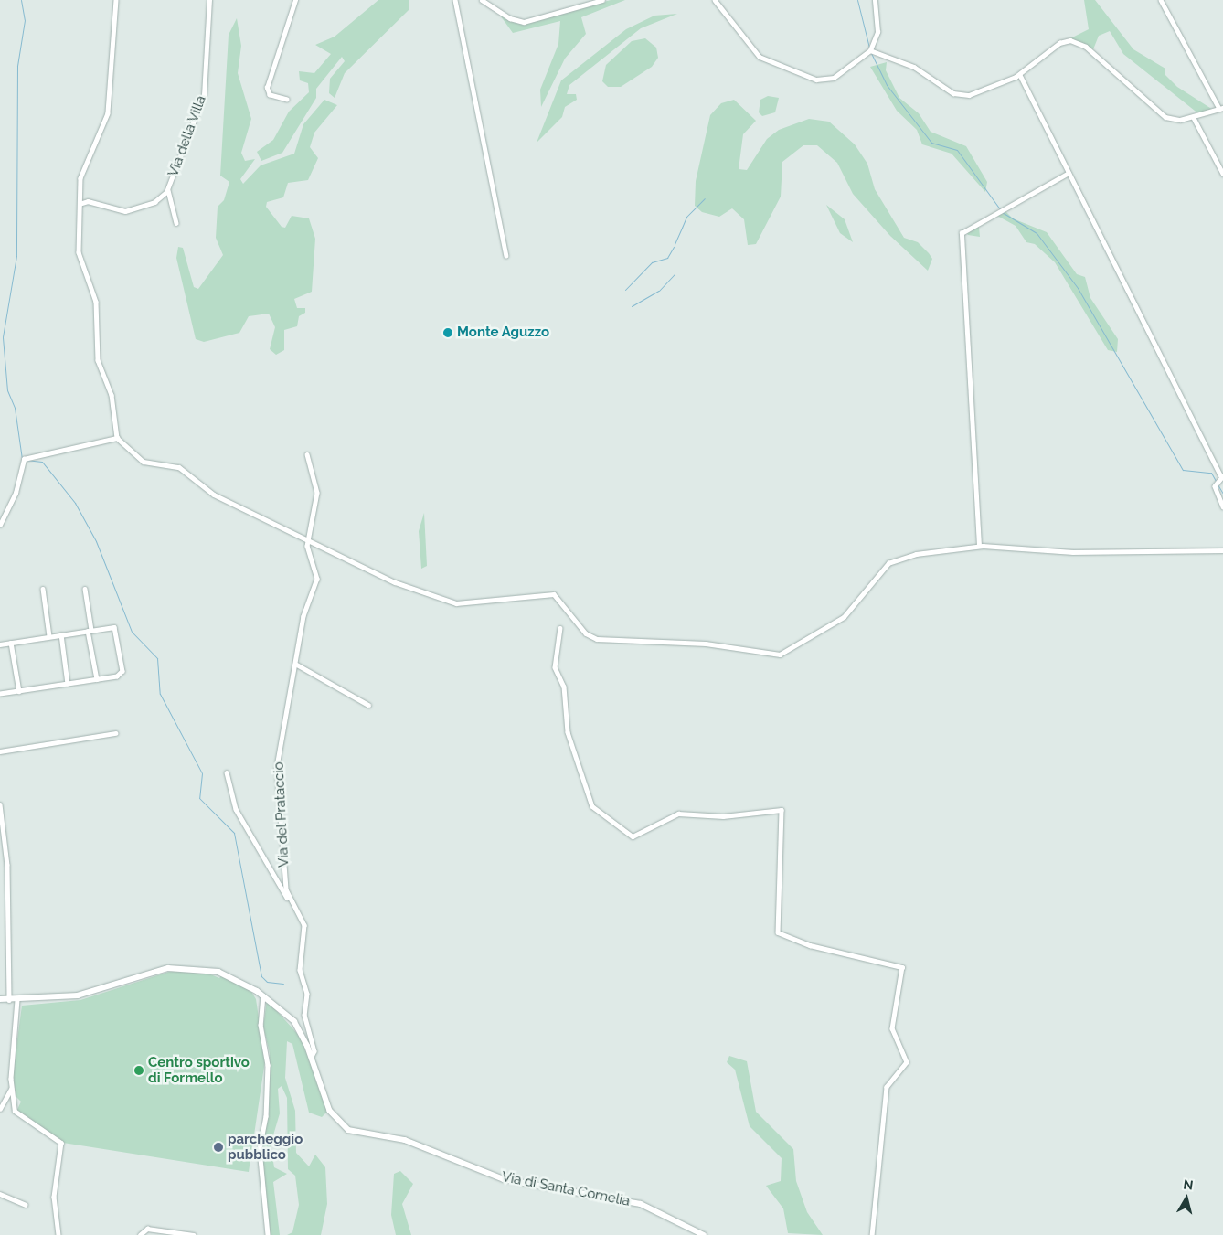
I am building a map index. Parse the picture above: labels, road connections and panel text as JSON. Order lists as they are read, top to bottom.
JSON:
{
  "streets": {
    "street": ["Via della Villa", "Via del Prataccio", "Via di Santa Cornelia"]
  },
  "crossings": [
    ["Via del Prataccio", "Via di Santa Cornelia"]
  ],
  "places": ["Monte Aguzzo", "Centro sportivo di Formello", "parcheggio pubblico"],
  "north": "top"
}
